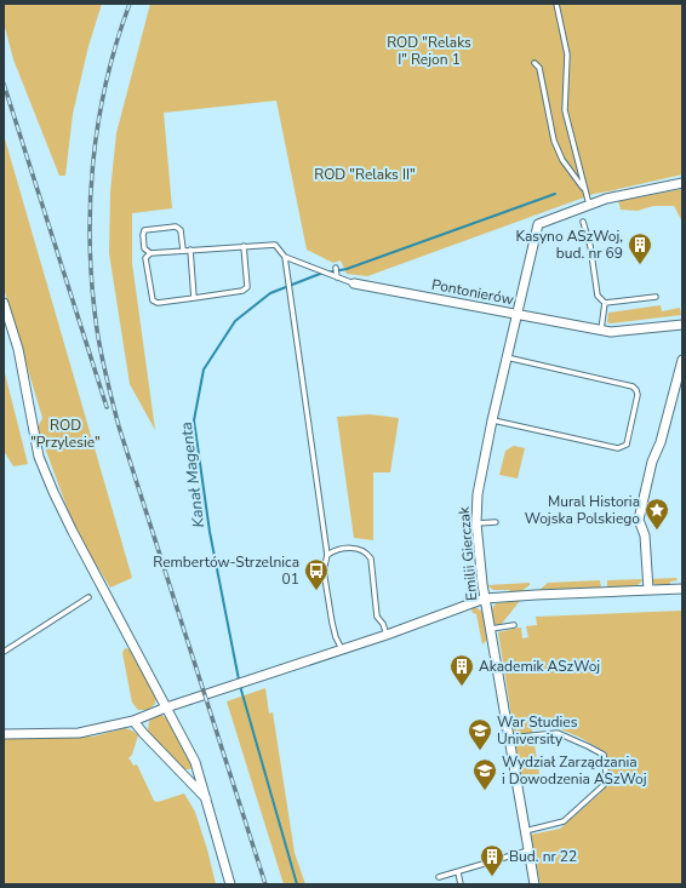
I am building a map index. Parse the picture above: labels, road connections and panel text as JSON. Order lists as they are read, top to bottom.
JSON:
{
  "streets": {
    "street": ["Pontonierów", "Emilii Gierczak"]
  },
  "crossings": [
    ["Pontonierów", "Emilii Gierczak"]
  ],
  "water": ["Kanał Magenta"],
  "parks": ["ROD \"Relaks I\" Rejon 1", "ROD \"Relaks II\"", "ROD \"Przylesie\""],
  "places": {
    "building": ["Kasyno ASzWoj, bud. nr 69", "Akademik ASzWoj", "Bud. nr 22"],
    "place": ["Mural Historia Wojska Polskiego"],
    "bus stop": ["Rembertów-Strzelnica 01"],
    "school or university": ["War Studies University", "Wydział Zarządzania i Dowodzenia ASzWoj"]
  }
}
